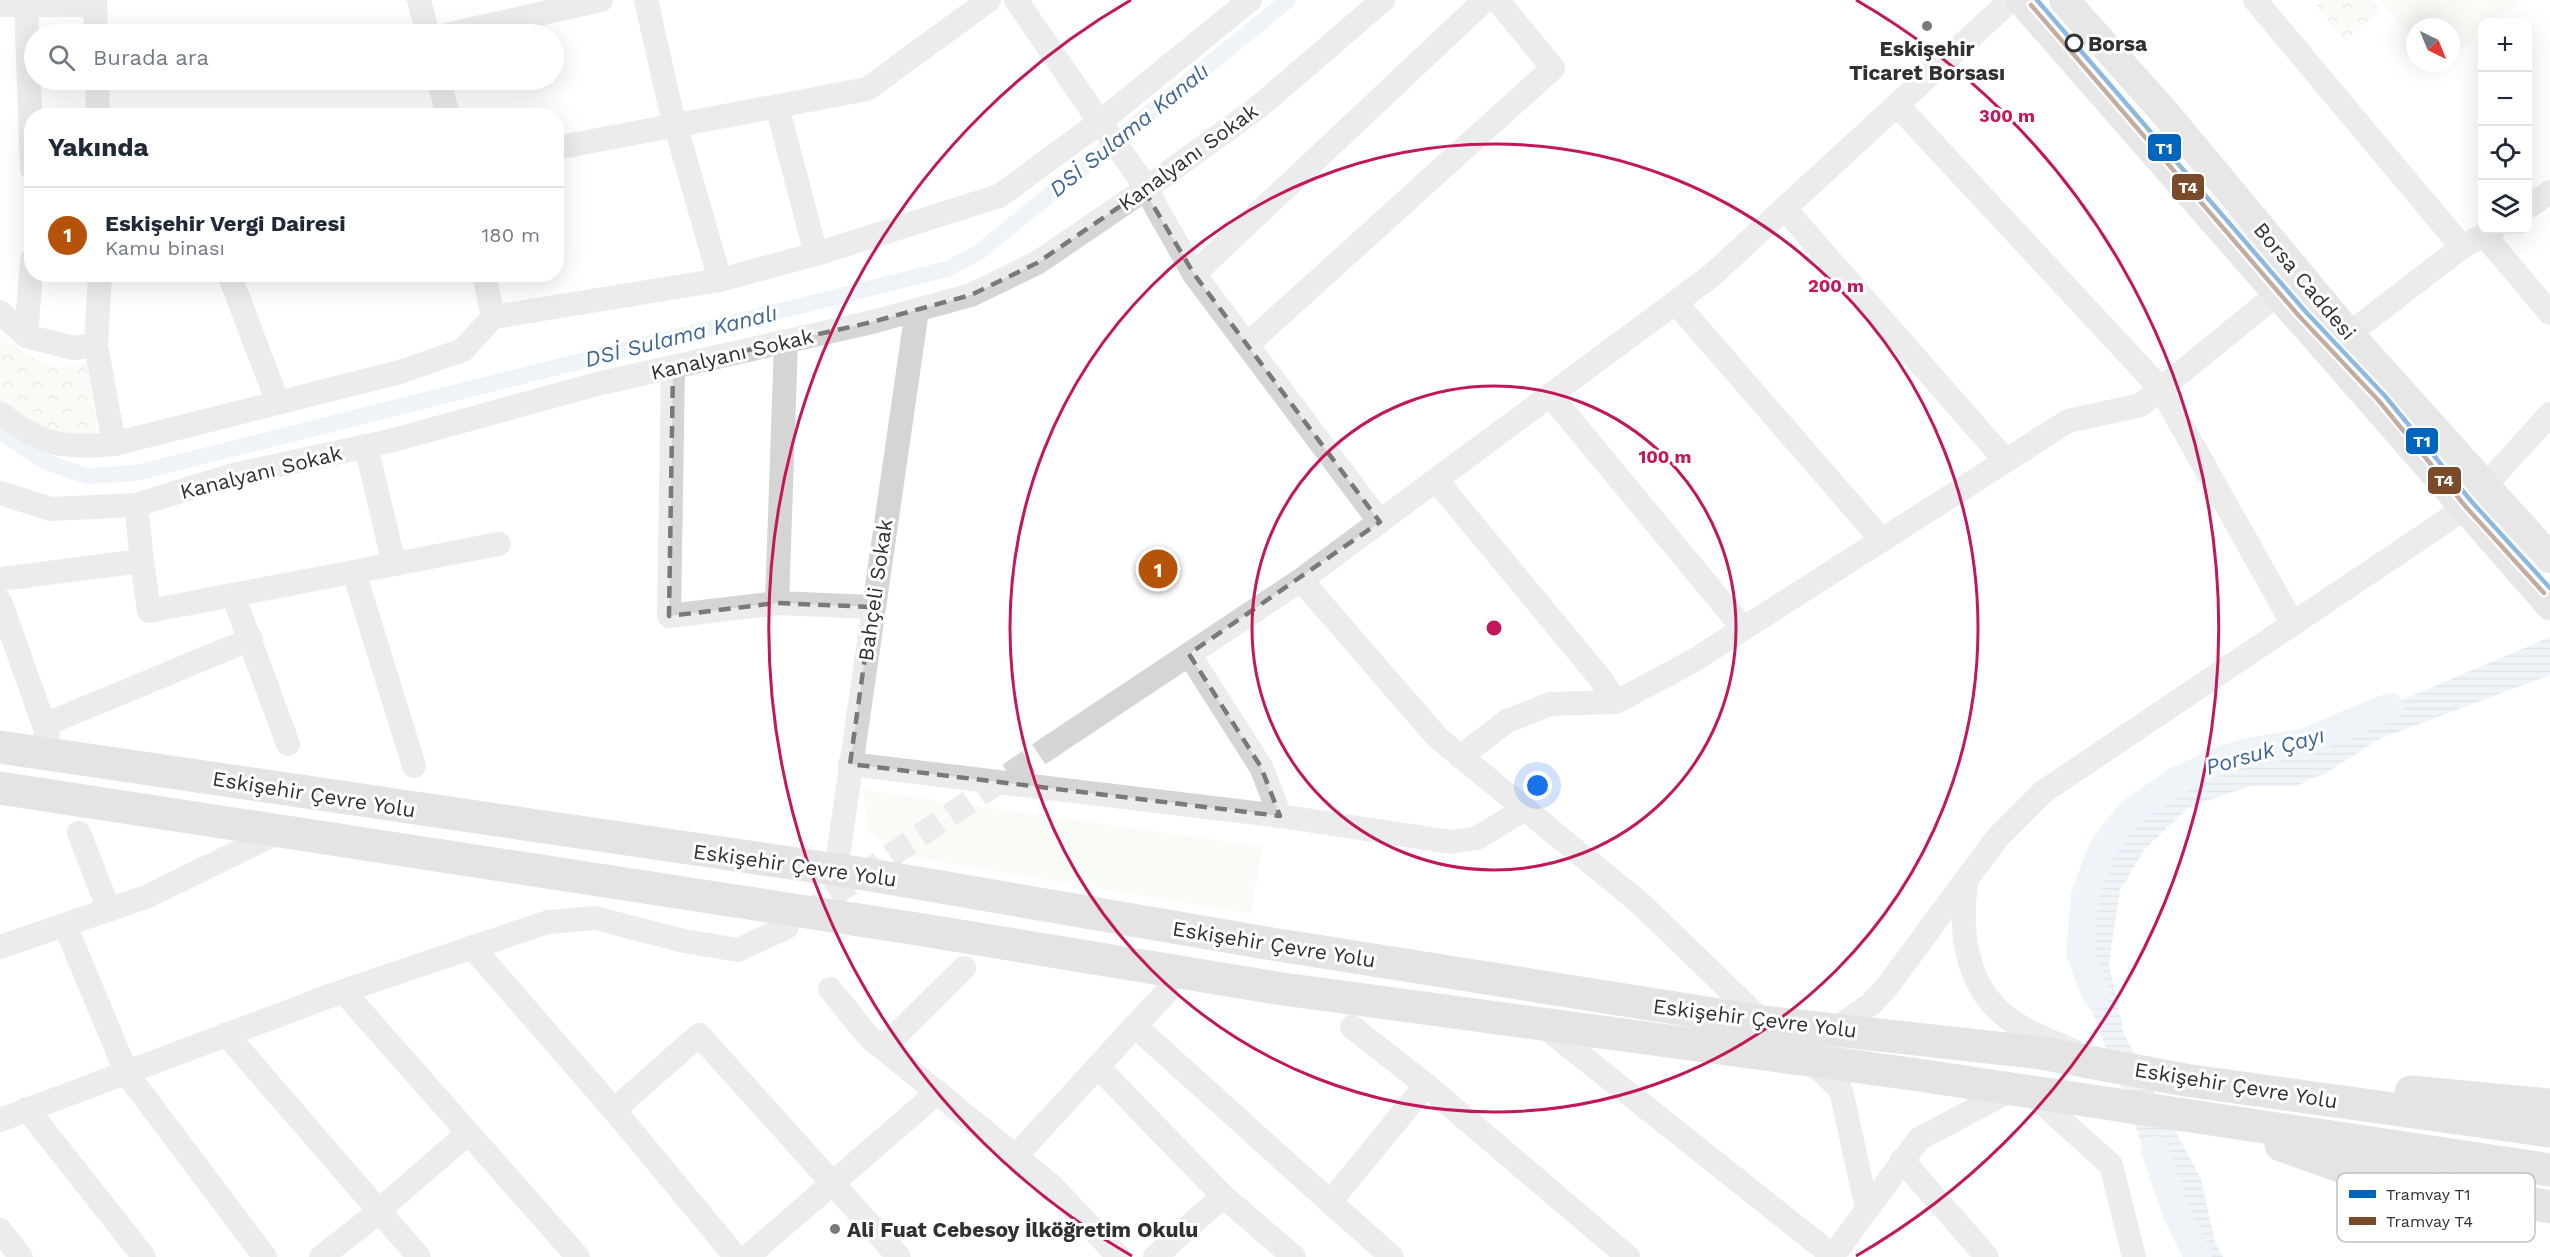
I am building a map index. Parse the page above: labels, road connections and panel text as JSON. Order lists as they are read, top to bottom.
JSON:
{
  "streets": {
    "highway": ["Eskişehir Çevre Yolu"],
    "main road": ["Borsa Caddesi"],
    "street": ["Kanalyanı Sokak", "Bahçeli Sokak"]
  },
  "crossings": [
    ["Kanalyanı Sokak", "Bahçeli Sokak"],
    ["Bahçeli Sokak", "Eskişehir Çevre Yolu"]
  ],
  "water": ["DSİ Sulama Kanalı", "Porsuk Çayı"],
  "places": ["Eskişehir Ticaret Borsası", "Borsa", "Ali Fuat Cebesoy İlköğretim Okulu"],
  "lines": ["tram line T1", "tram line T4"],
  "legend": ["Tramvay T1", "Tramvay T4"],
  "north": "bottom right",
  "page": {
    "map_buttons": ["+", "−"],
    "search": "Burada ara",
    "heading": "Yakında",
    "list": [
      {
        "mark": "1",
        "name": "Eskişehir Vergi Dairesi",
        "note": "Kamu binası",
        "value": "180 m"
      }
    ],
    "pins": "1"
  },
  "rings": ["300 m", "200 m", "100 m"]
}
